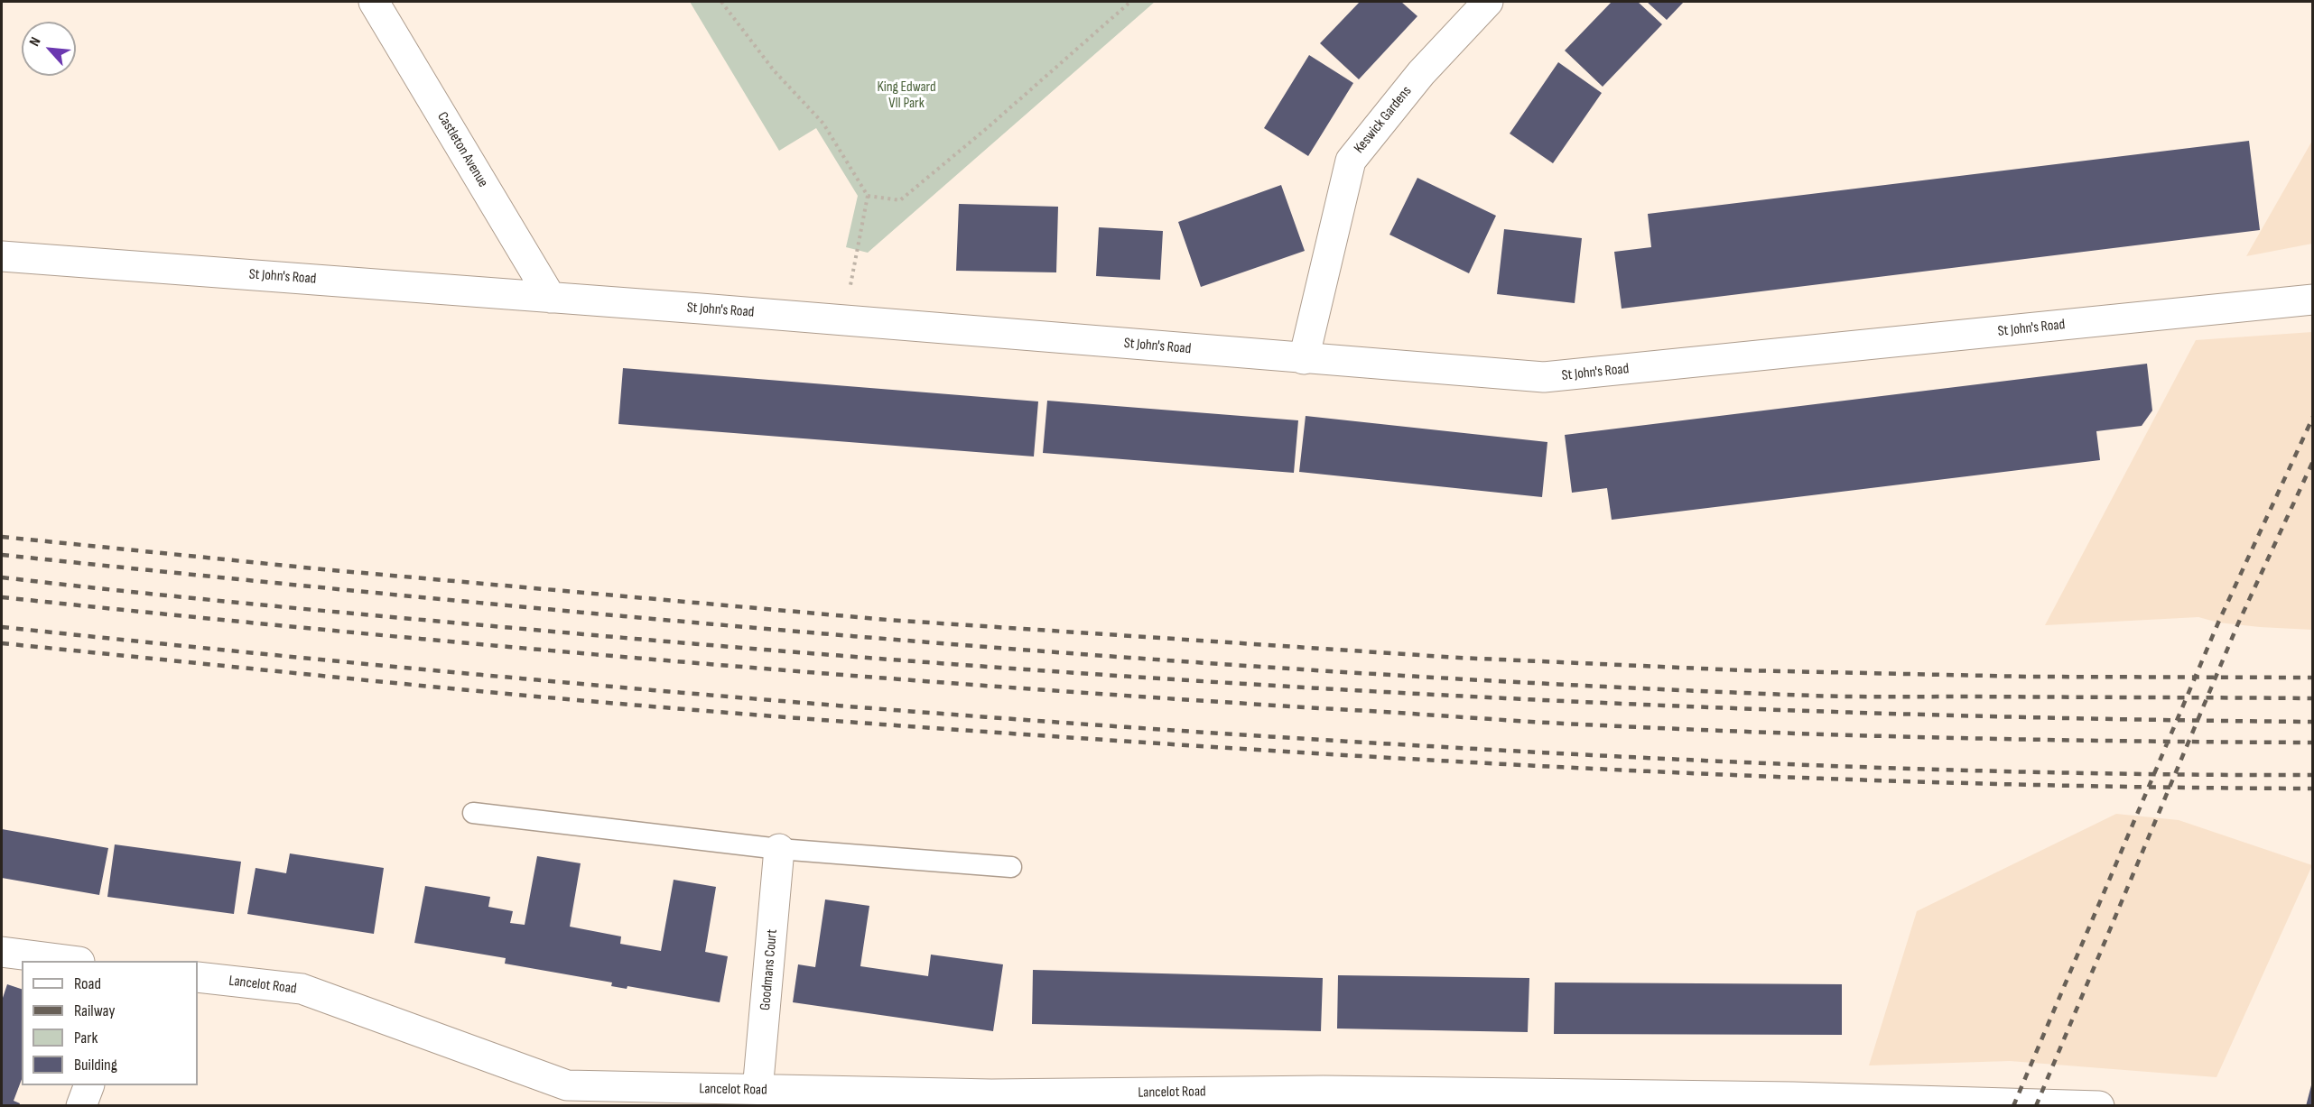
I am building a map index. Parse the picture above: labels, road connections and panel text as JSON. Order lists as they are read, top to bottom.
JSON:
{
  "streets": {
    "street": [
      "Keswick Gardens",
      "Castleton Avenue",
      "St John's Road",
      "Goodmans Court",
      "Lancelot Road"
    ]
  },
  "crossings": [
    ["Keswick Gardens", "St John's Road"],
    ["Castleton Avenue", "St John's Road"],
    ["Goodmans Court", "Lancelot Road"]
  ],
  "parks": ["King Edward VII Park"],
  "legend": [
    "Road",
    "Railway",
    "Park",
    "Building"
  ],
  "north": "top left"
}
